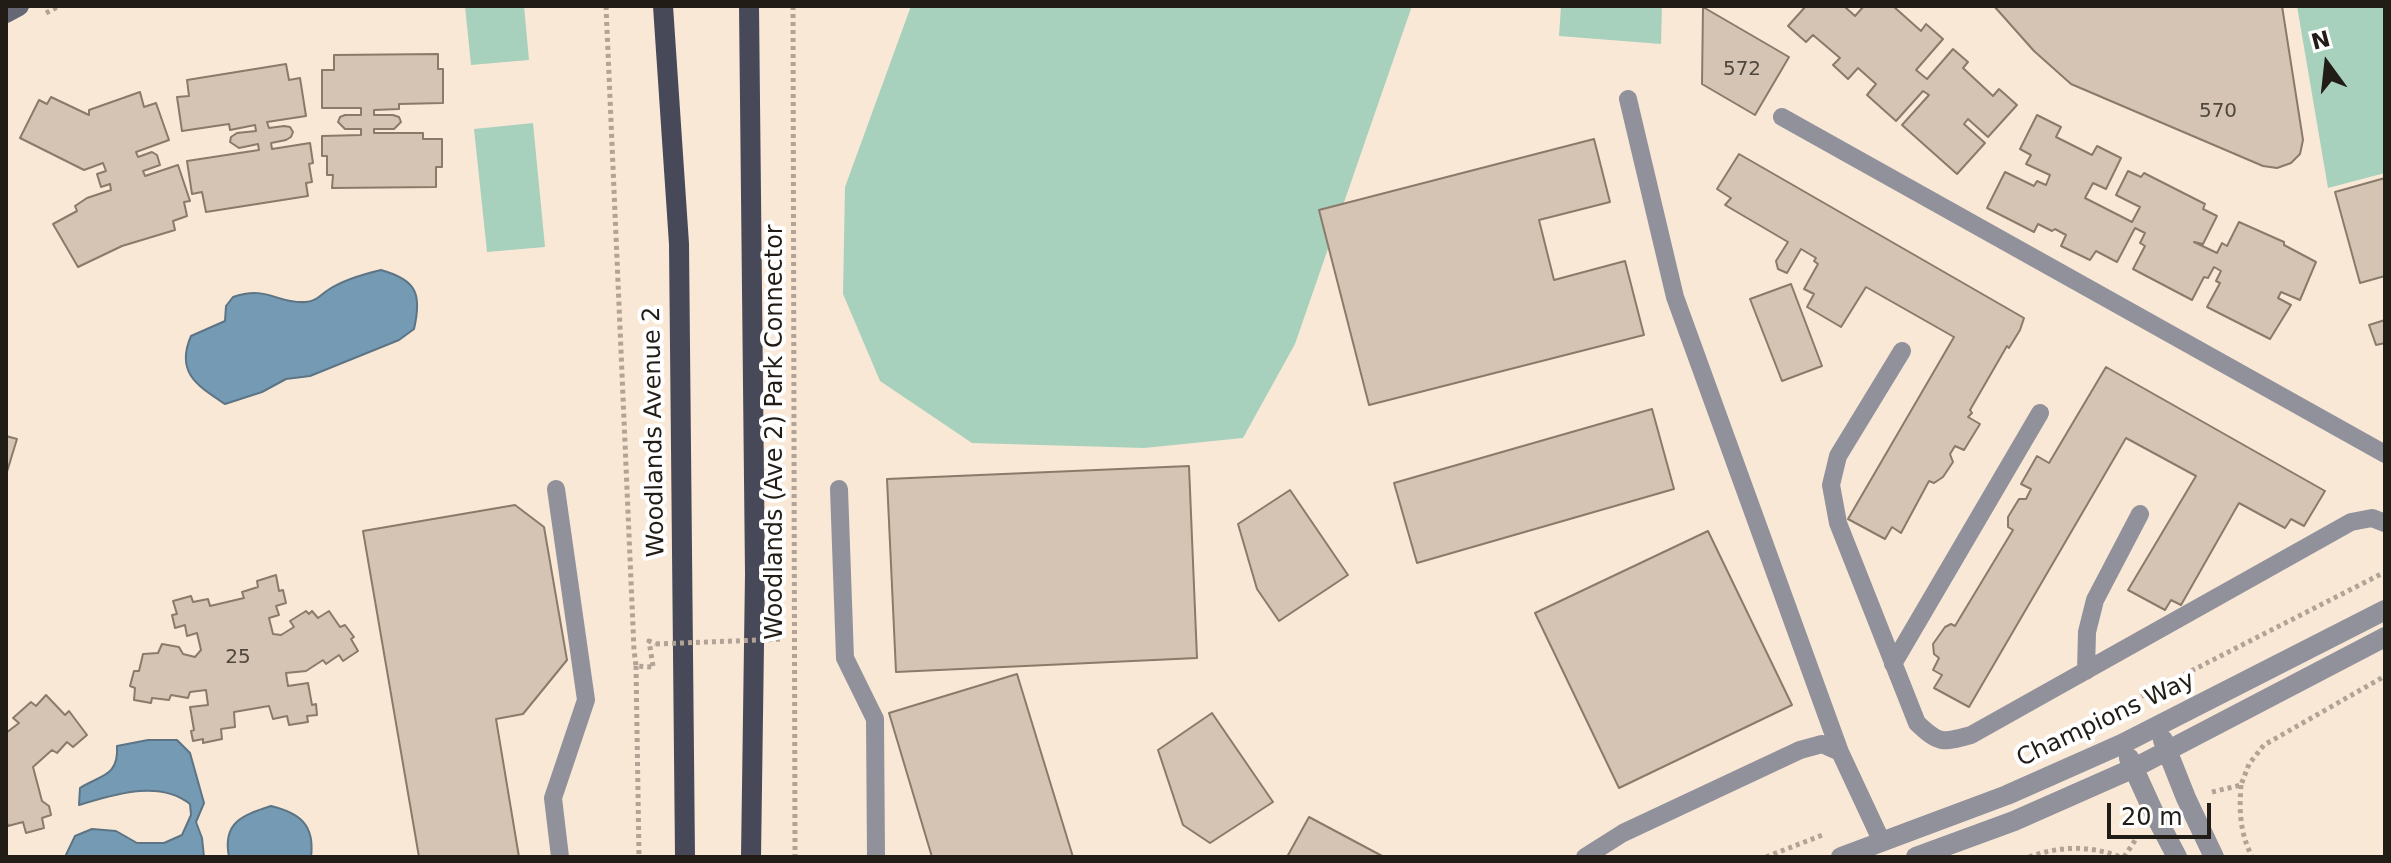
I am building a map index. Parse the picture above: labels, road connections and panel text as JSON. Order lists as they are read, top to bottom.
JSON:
{
  "streets": {
    "main road": ["Woodlands Avenue 2"],
    "street": ["Champions Way"],
    "path": ["Woodlands (Ave 2) Park Connector"]
  },
  "house_numbers": ["572", "570", "25"],
  "scale_bar": "20 m",
  "north": "top"
}
